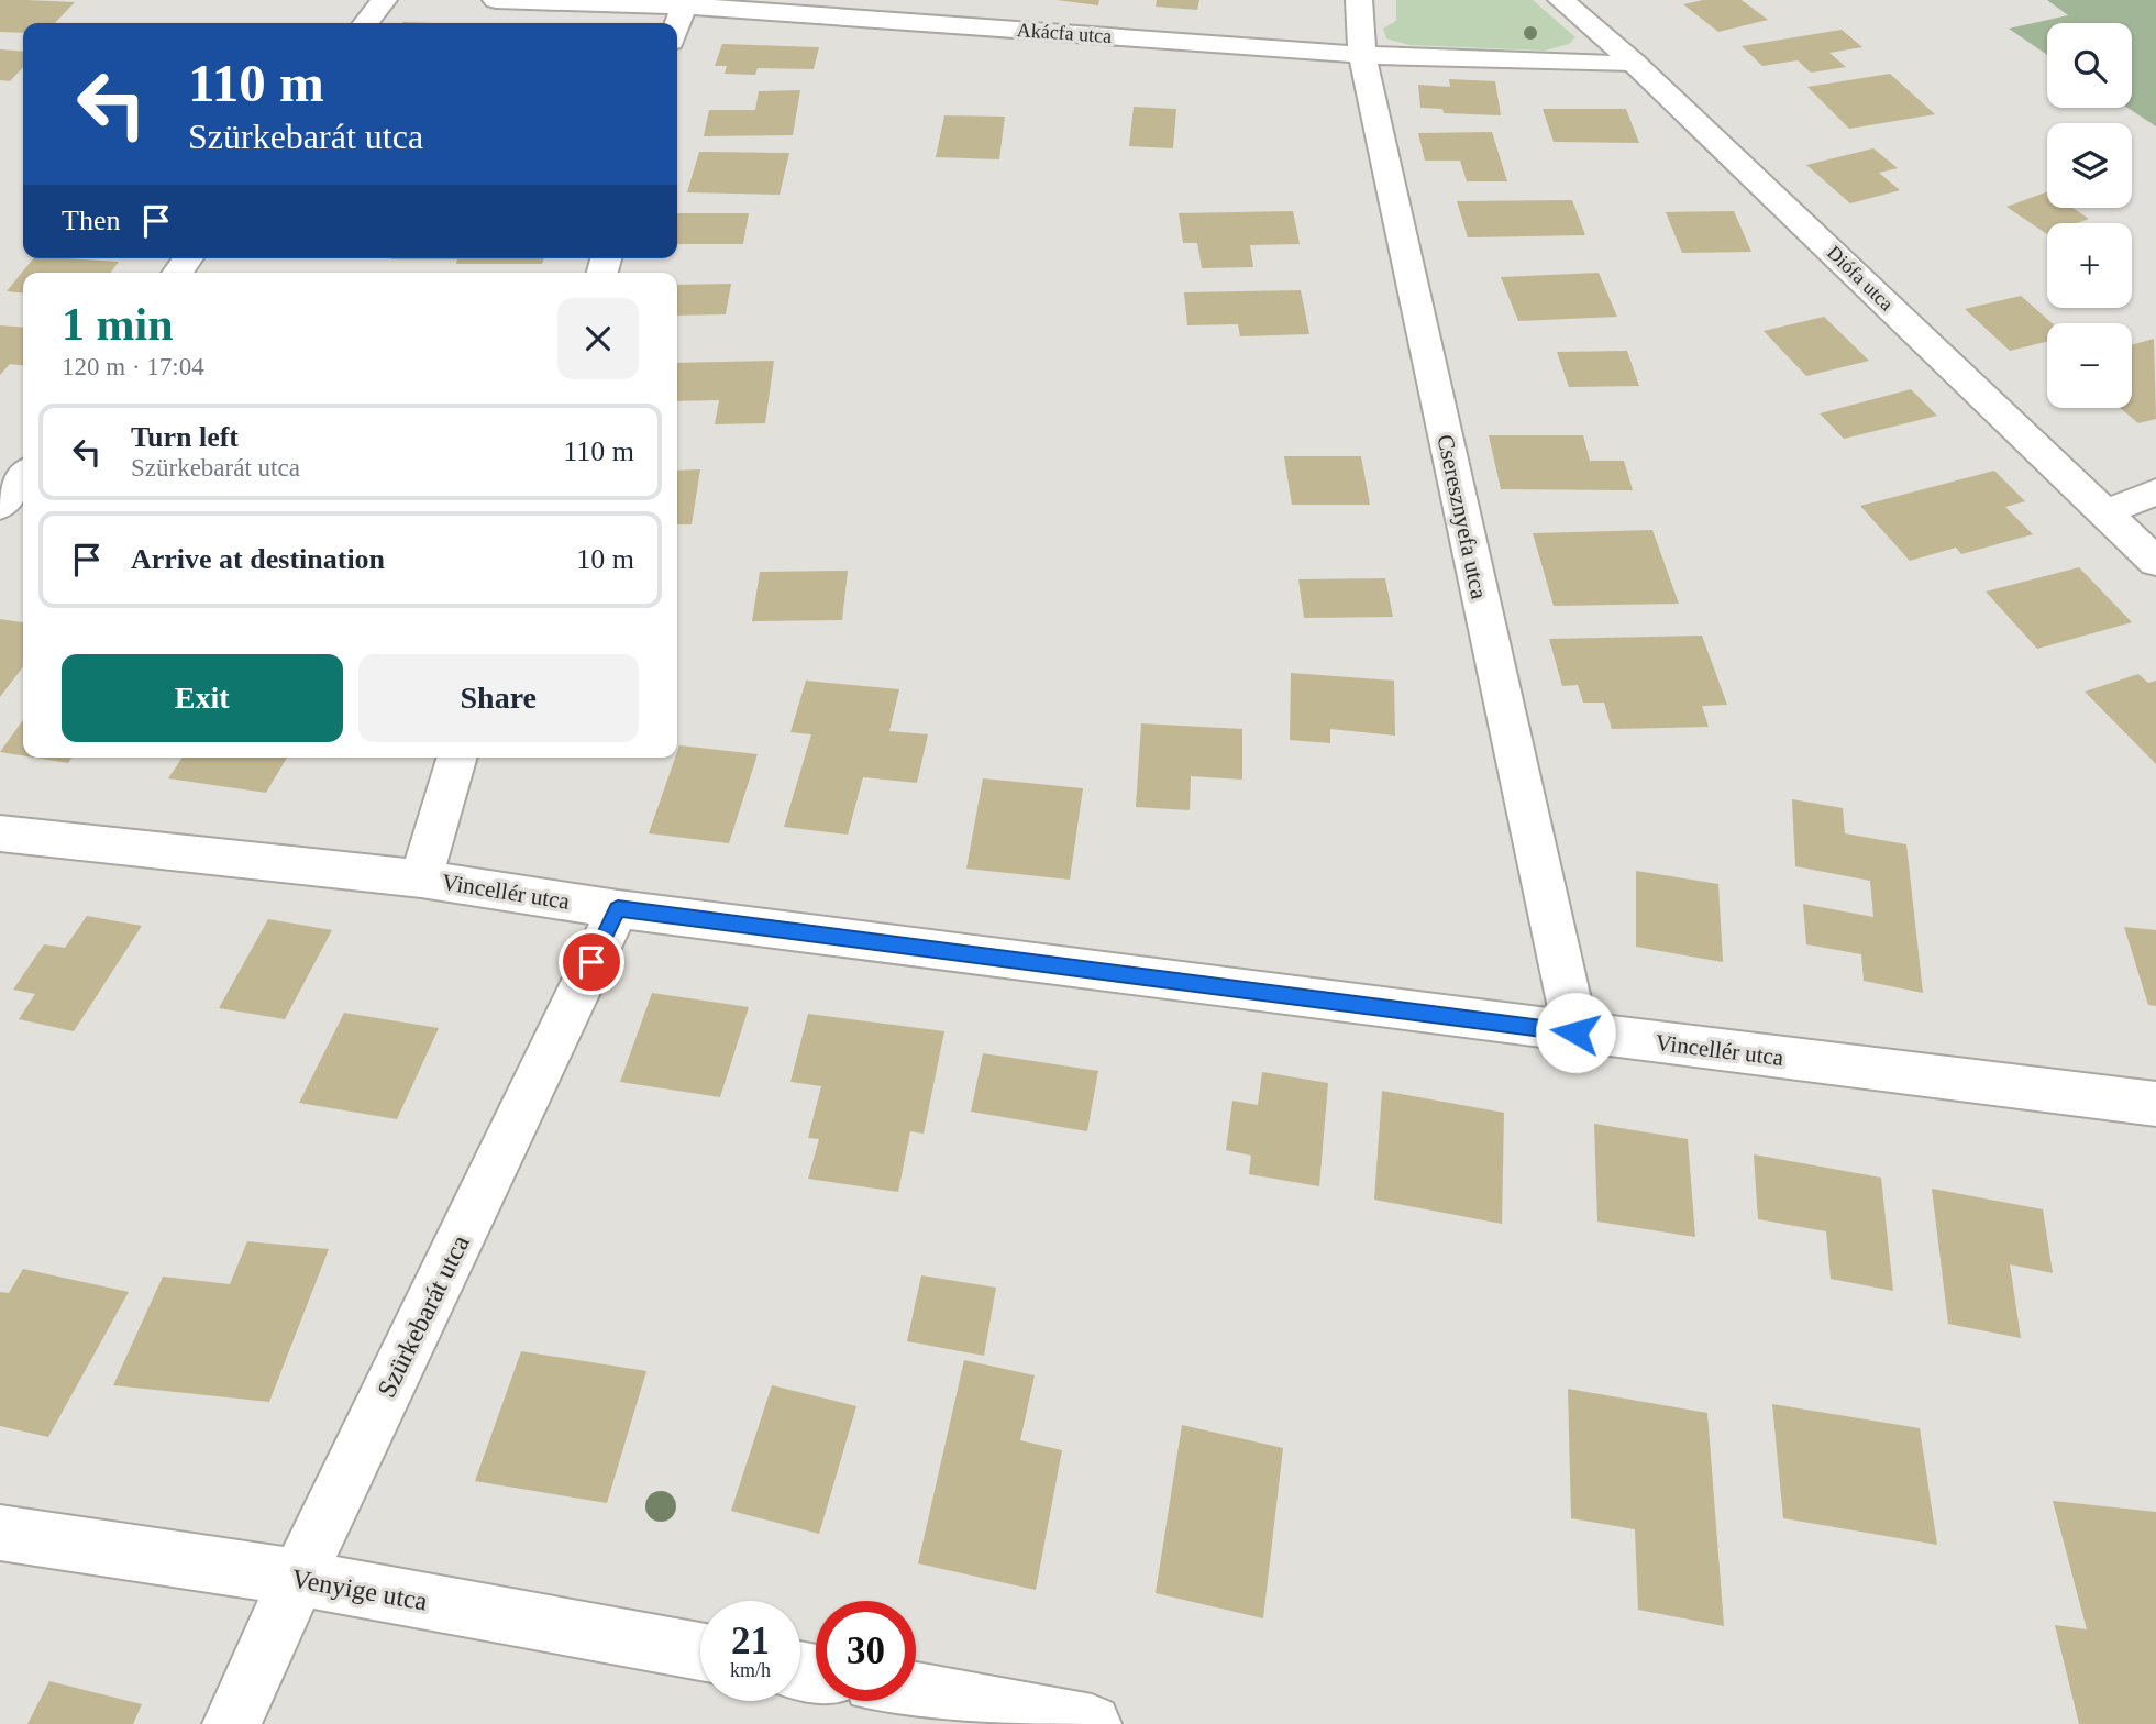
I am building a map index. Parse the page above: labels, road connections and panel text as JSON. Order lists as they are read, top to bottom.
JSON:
{
  "streets": {
    "street": [
      "Akácfa utca",
      "Diófa utca",
      "Cseresznyefa utca",
      "Vincellér utca",
      "Szürkebarát utca",
      "Venyige utca"
    ]
  },
  "crossings": [
    ["Akácfa utca", "Diófa utca"],
    ["Akácfa utca", "Cseresznyefa utca"],
    ["Cseresznyefa utca", "Vincellér utca"],
    ["Vincellér utca", "Szürkebarát utca"],
    ["Szürkebarát utca", "Venyige utca"]
  ],
  "page": {
    "map_buttons": ["+", "−"],
    "turn": ["110 m", "Szürkebarát utca"],
    "then": "Then",
    "heading": ["1 min", "120 m · 17:04"],
    "list": [
      {
        "name": "Turn left",
        "note": "Szürkebarát utca",
        "value": "110 m"
      },
      {
        "name": "Arrive at destination",
        "value": "10 m"
      }
    ],
    "buttons": ["Exit", "Share"],
    "speed": "21 km/h",
    "limit": "30"
  }
}
